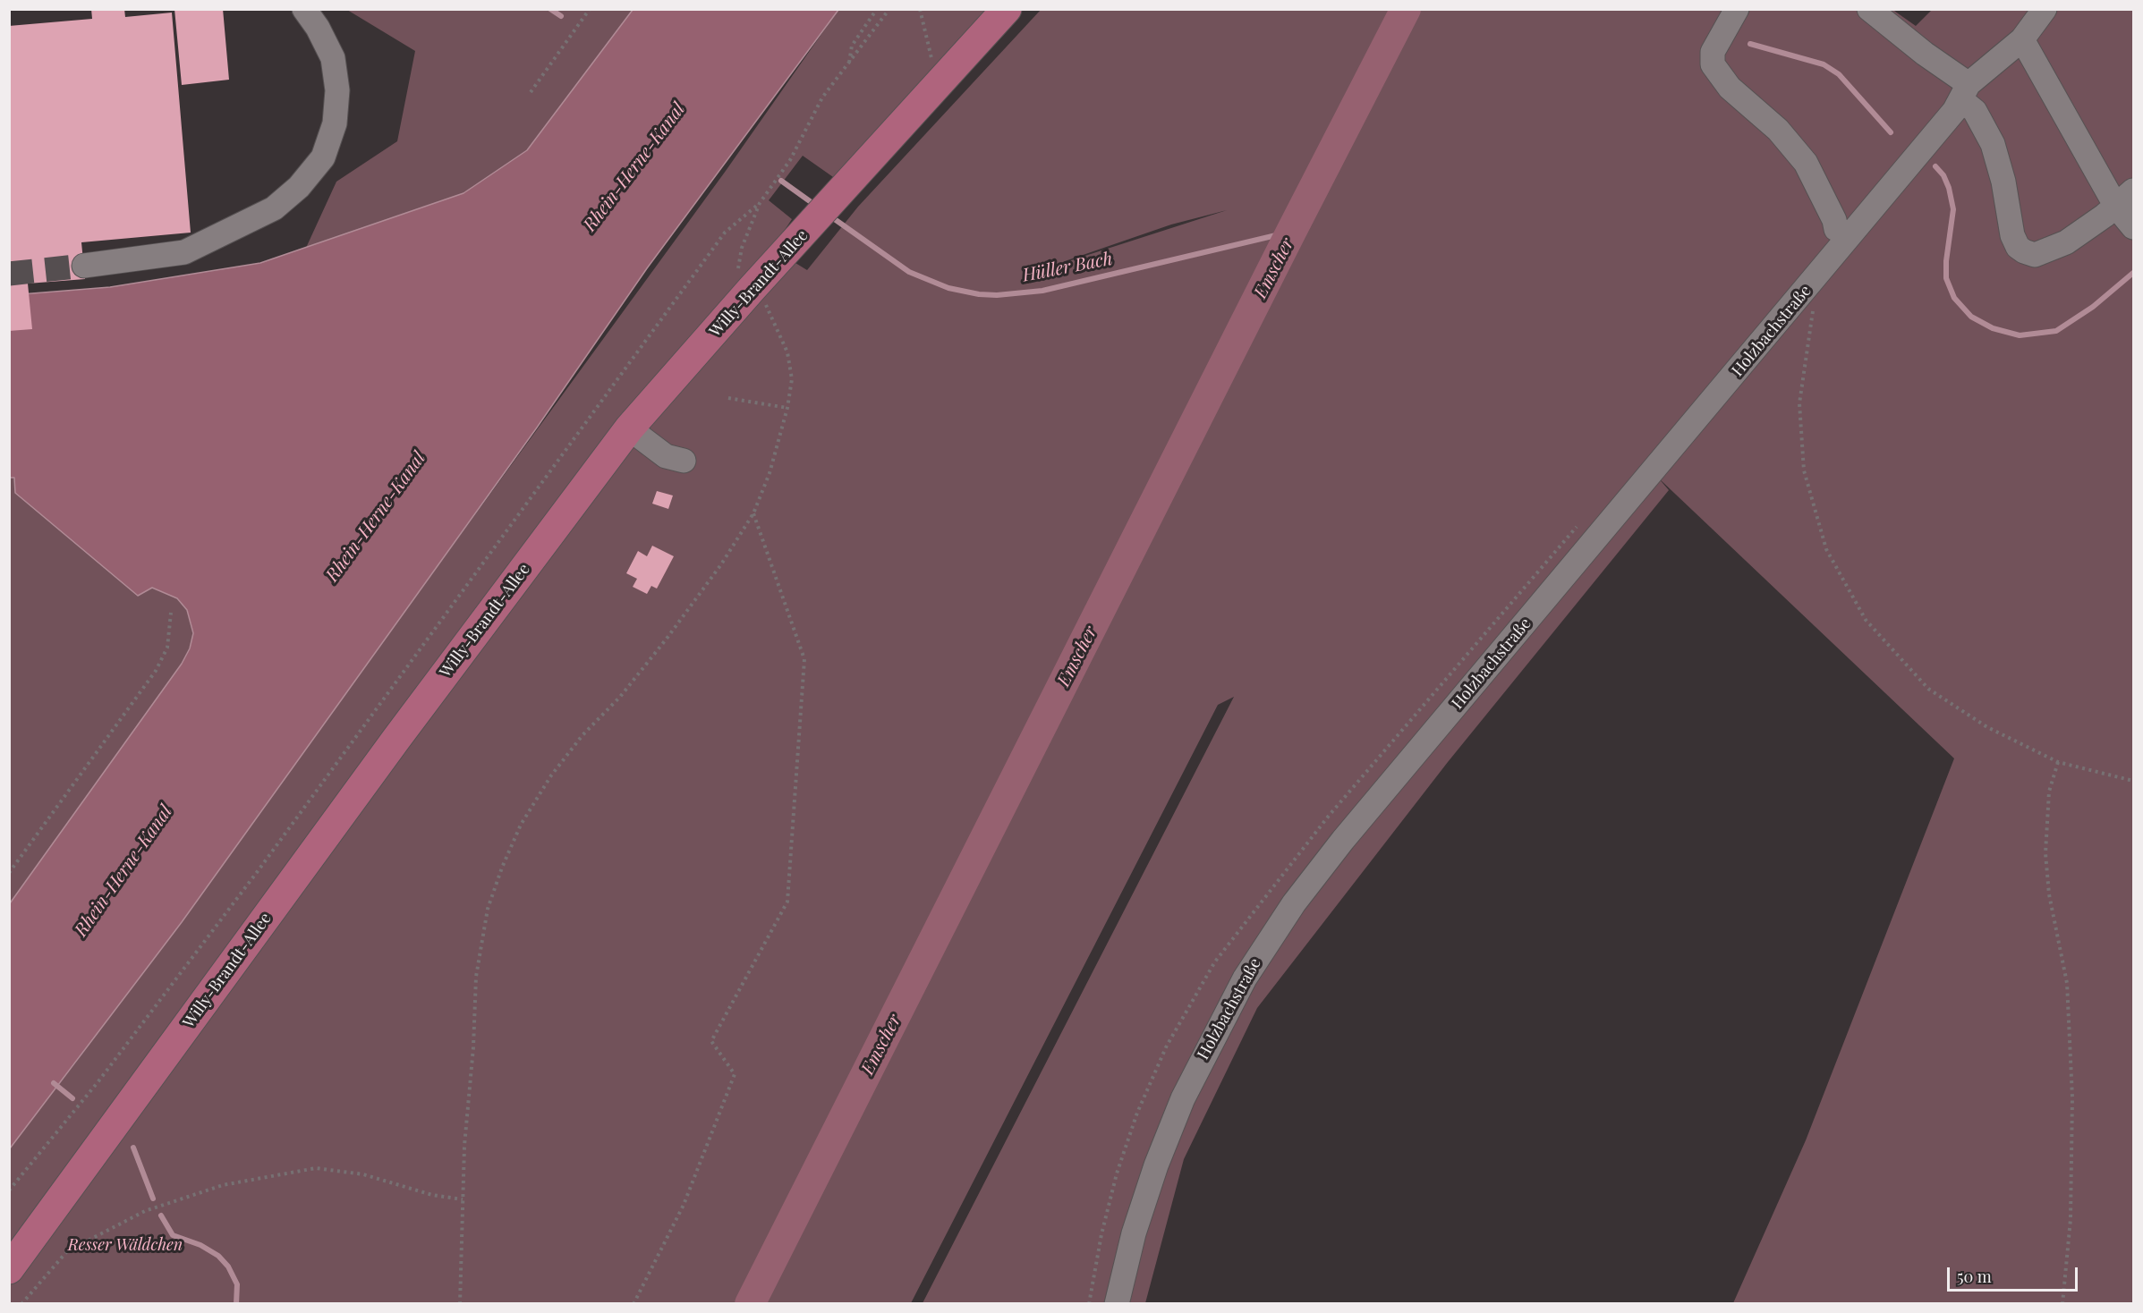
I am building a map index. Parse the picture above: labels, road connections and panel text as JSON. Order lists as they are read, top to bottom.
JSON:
{
  "streets": {
    "main road": ["Willy-Brandt-Allee"],
    "street": ["Holzbachstraße"]
  },
  "water": ["Rhein-Herne-Kanal", "Hüller Bach", "Emscher"],
  "parks": ["Resser Wäldchen"],
  "scale_bar": "50 m"
}
